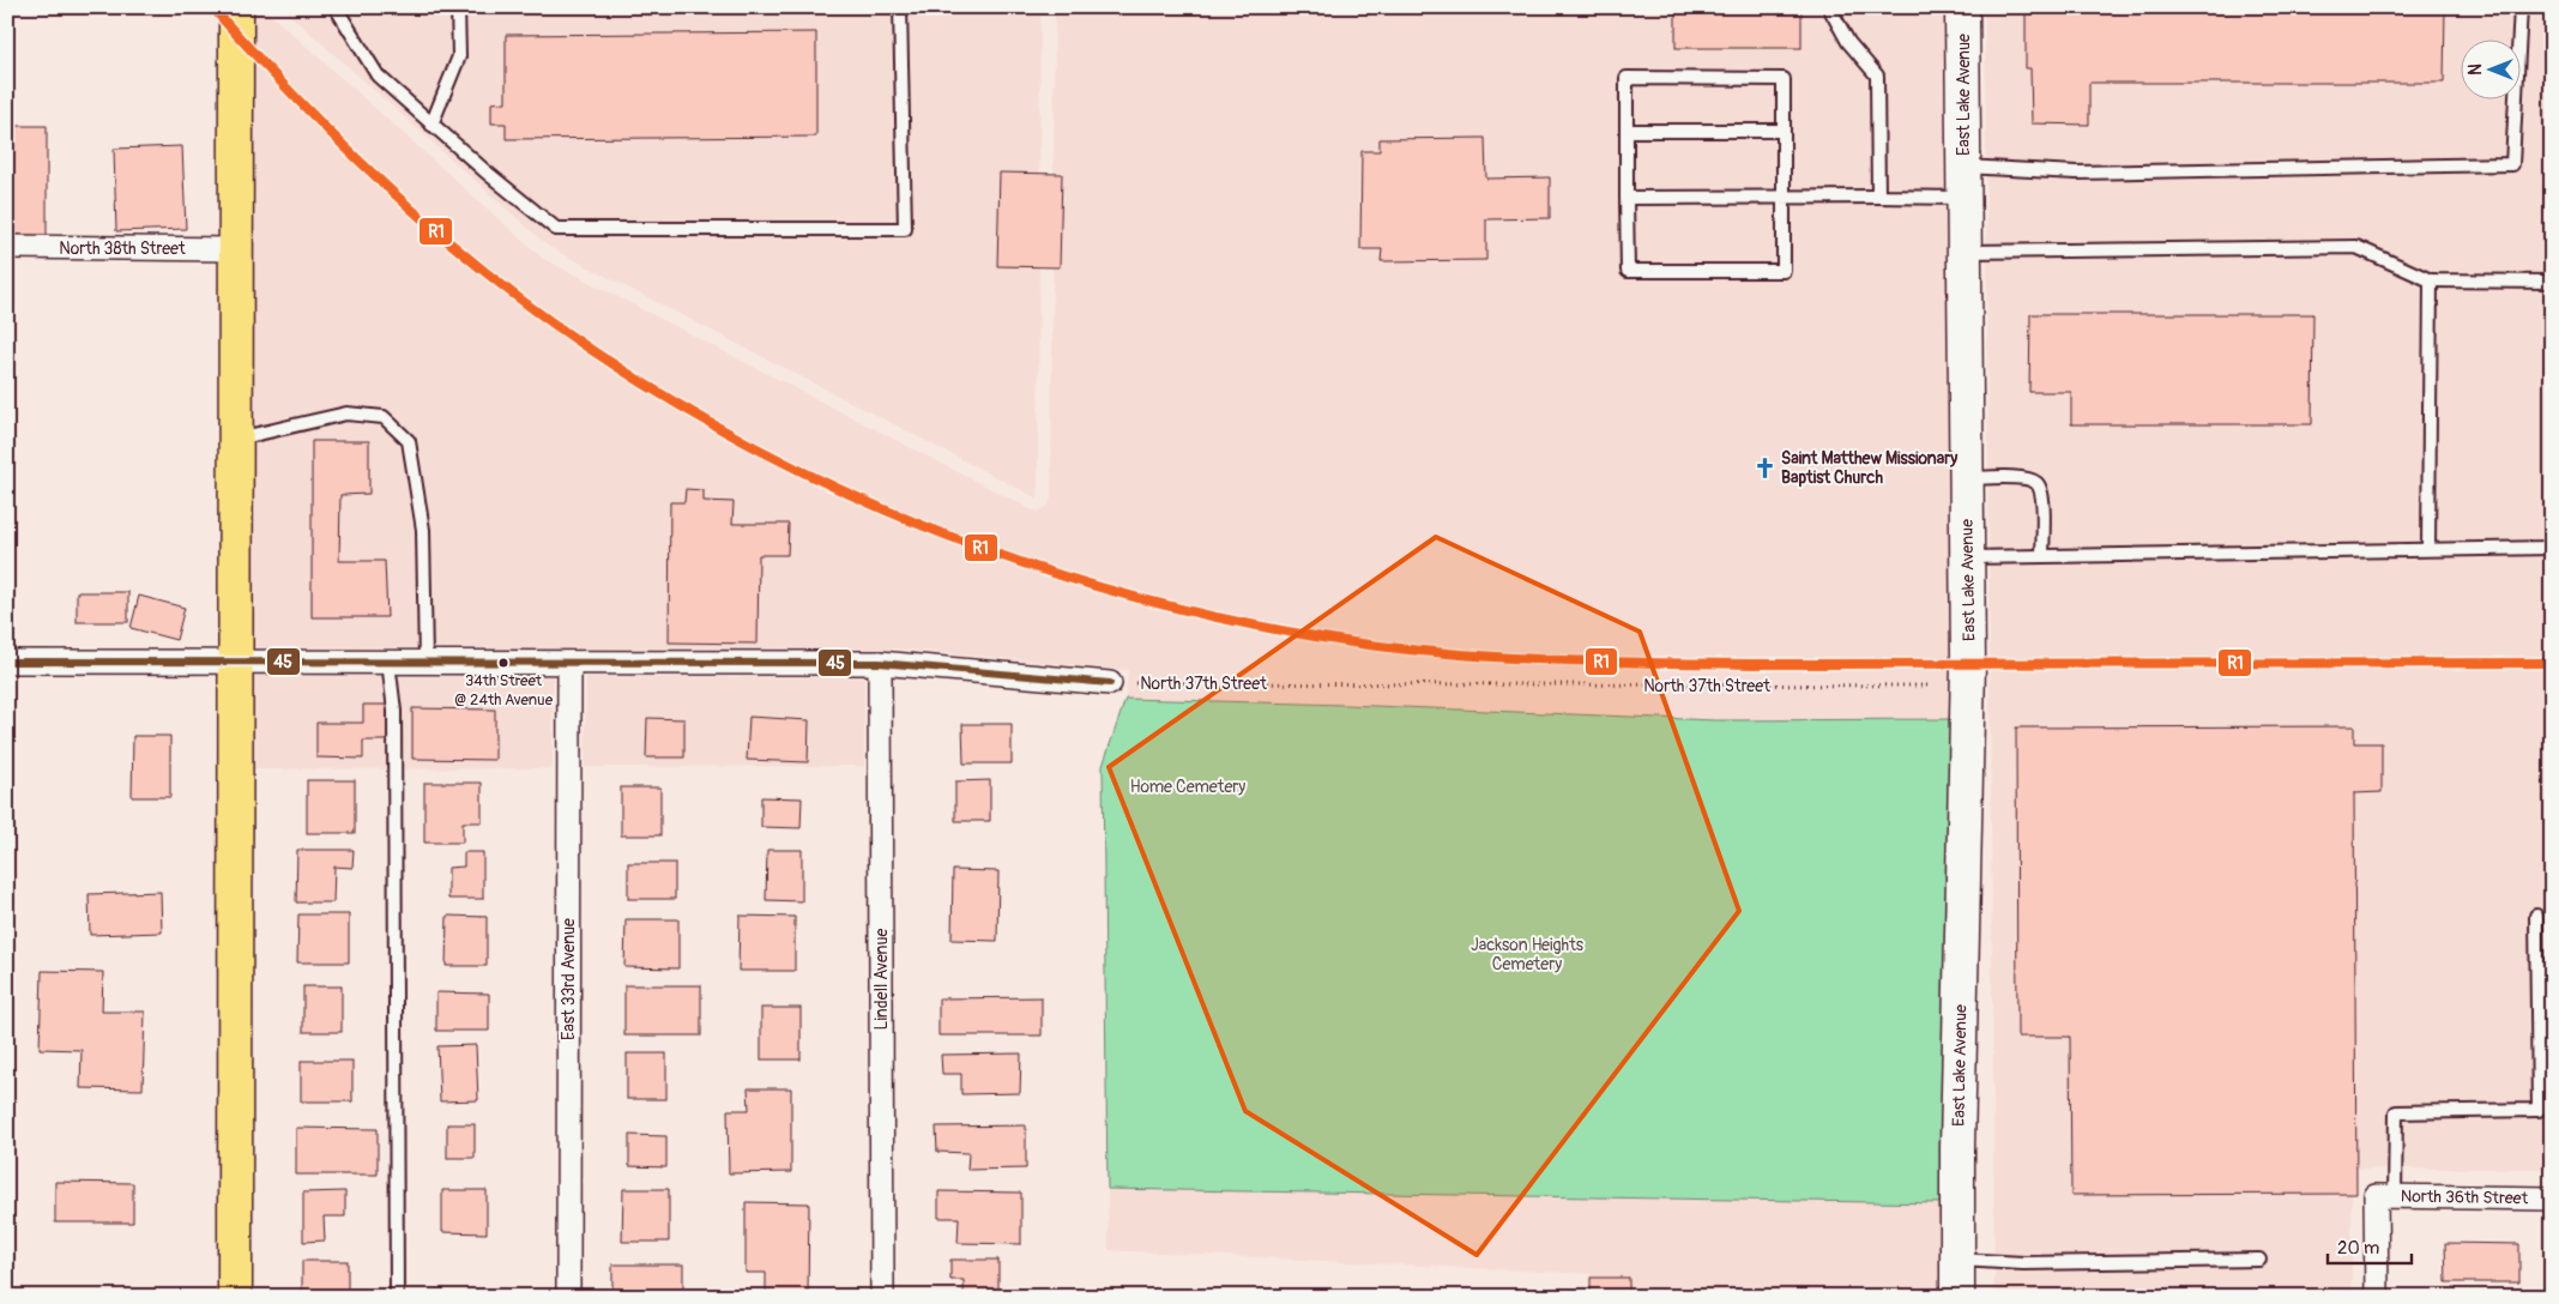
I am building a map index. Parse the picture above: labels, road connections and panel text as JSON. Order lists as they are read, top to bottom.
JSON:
{
  "streets": {
    "street": [
      "East Lake Avenue",
      "North 38th Street",
      "East 33rd Avenue",
      "Lindell Avenue",
      "North 36th Street"
    ],
    "path": ["North 37th Street"]
  },
  "crossings": [
    ["East Lake Avenue", "North 37th Street"]
  ],
  "parks": ["Home Cemetery", "Jackson Heights Cemetery"],
  "places": {
    "church": ["Saint Matthew Missionary Baptist Church"],
    "other": ["34th Street @ 24th Avenue"]
  },
  "lines": ["transit line R1", "transit line 45"],
  "scale_bar": "20 m",
  "north": "left"
}
